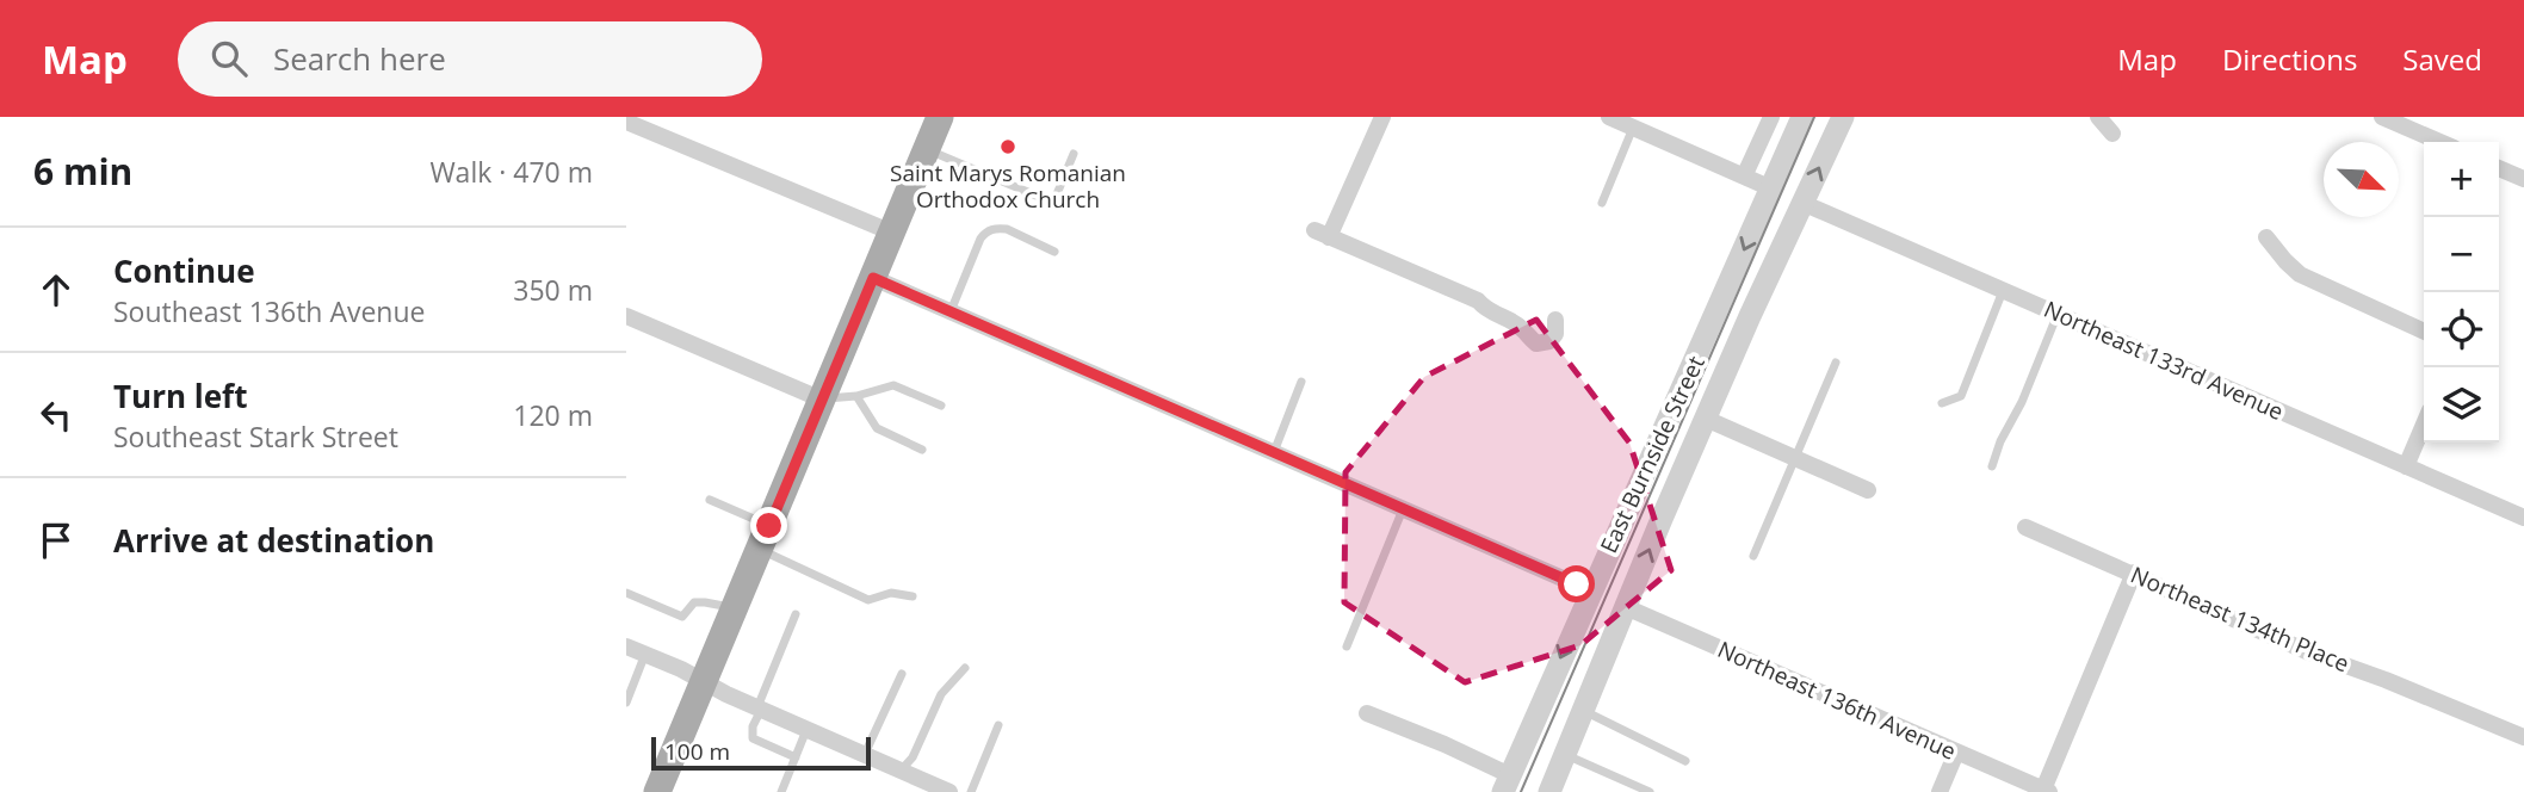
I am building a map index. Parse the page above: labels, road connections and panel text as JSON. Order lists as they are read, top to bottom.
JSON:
{
  "streets": {
    "street": [
      "Northeast 133rd Avenue",
      "East Burnside Street",
      "Northeast 134th Place",
      "Northeast 136th Avenue"
    ]
  },
  "crossings": [
    ["Northeast 133rd Avenue", "East Burnside Street"],
    ["East Burnside Street", "Northeast 136th Avenue"]
  ],
  "places": ["Saint Marys Romanian Orthodox Church"],
  "scale_bar": "100 m",
  "north": "bottom right",
  "page": {
    "header": "Map",
    "search": "Search here",
    "nav": ["Map", "Directions", "Saved"],
    "heading": ["6 min", "Walk · 470 m"],
    "map_buttons": ["+", "−"],
    "list": [
      ["Continue", "Southeast 136th Avenue", "350 m"],
      ["Turn left", "Southeast Stark Street", "120 m"],
      "Arrive at destination"
    ],
    "scale": "100 m"
  }
}
